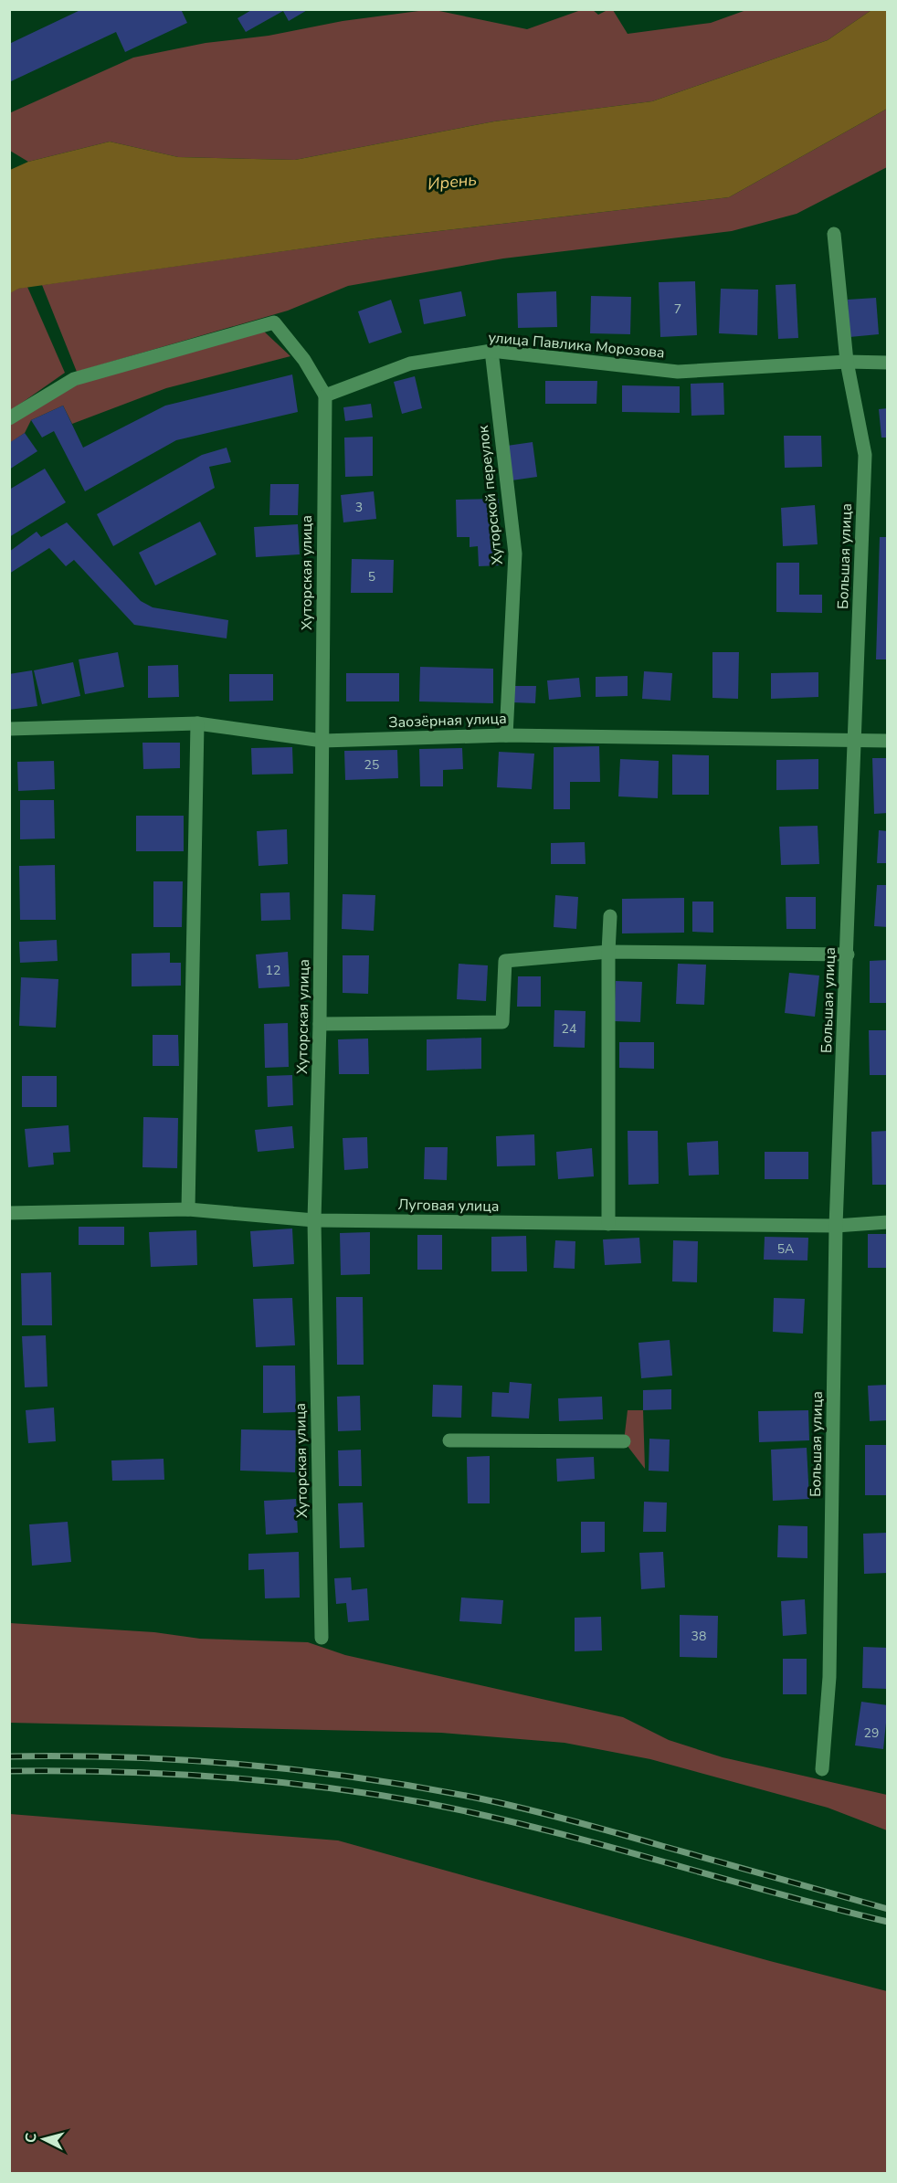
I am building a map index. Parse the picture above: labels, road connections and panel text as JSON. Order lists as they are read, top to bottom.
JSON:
{
  "streets": {
    "street": [
      "улица Павлика Морозова",
      "Хуторской переулок",
      "Большая улица",
      "Хуторская улица",
      "Заозёрная улица",
      "Луговая улица"
    ]
  },
  "crossings": [
    ["улица Павлика Морозова", "Хуторской переулок"],
    ["улица Павлика Морозова", "Большая улица"],
    ["улица Павлика Морозова", "Хуторская улица"],
    ["Хуторской переулок", "Заозёрная улица"],
    ["Большая улица", "Заозёрная улица"],
    ["Большая улица", "Луговая улица"],
    ["Хуторская улица", "Заозёрная улица"],
    ["Хуторская улица", "Луговая улица"]
  ],
  "water": ["Ирень"],
  "house_numbers": [
    "7",
    "3",
    "5",
    "25",
    "12",
    "24",
    "5А",
    "38",
    "29"
  ],
  "north": "left"
}
